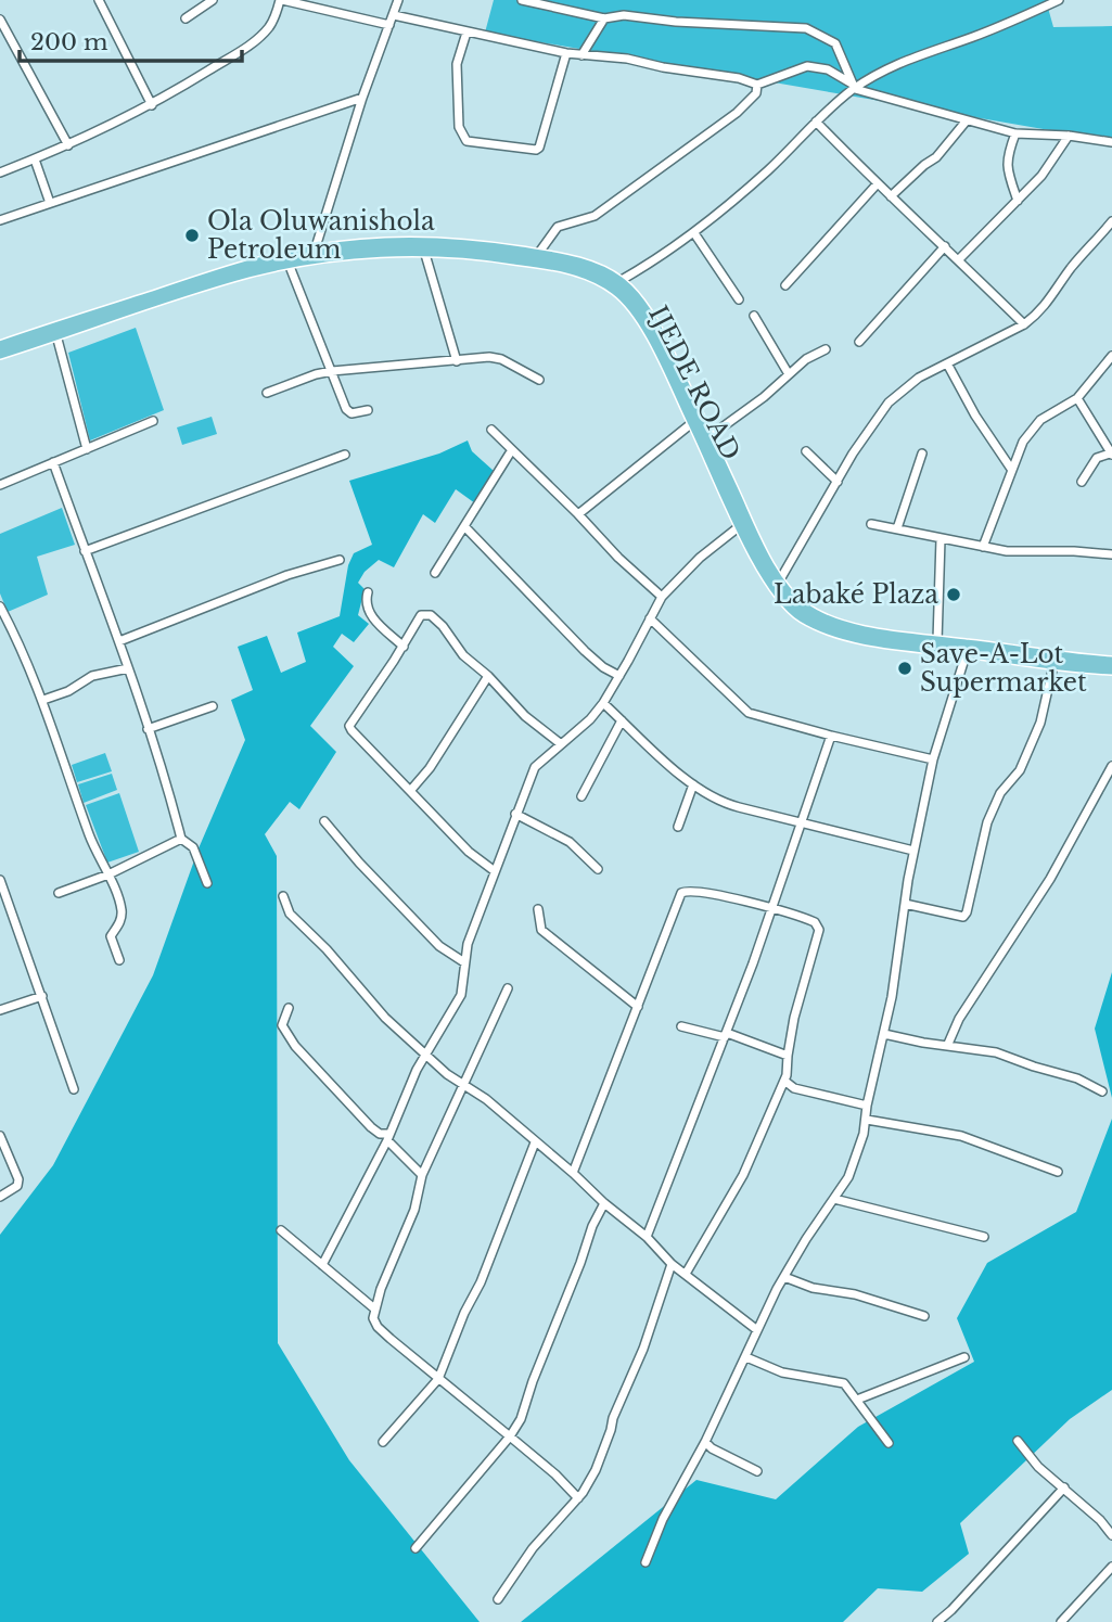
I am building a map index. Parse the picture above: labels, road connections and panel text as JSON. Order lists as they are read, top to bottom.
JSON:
{
  "streets": {
    "main road": ["IJEDE ROAD"]
  },
  "places": ["Ola Oluwanishola Petroleum", "Labaké Plaza", "Save-A-Lot Supermarket"],
  "scale_bar": "200 m"
}
